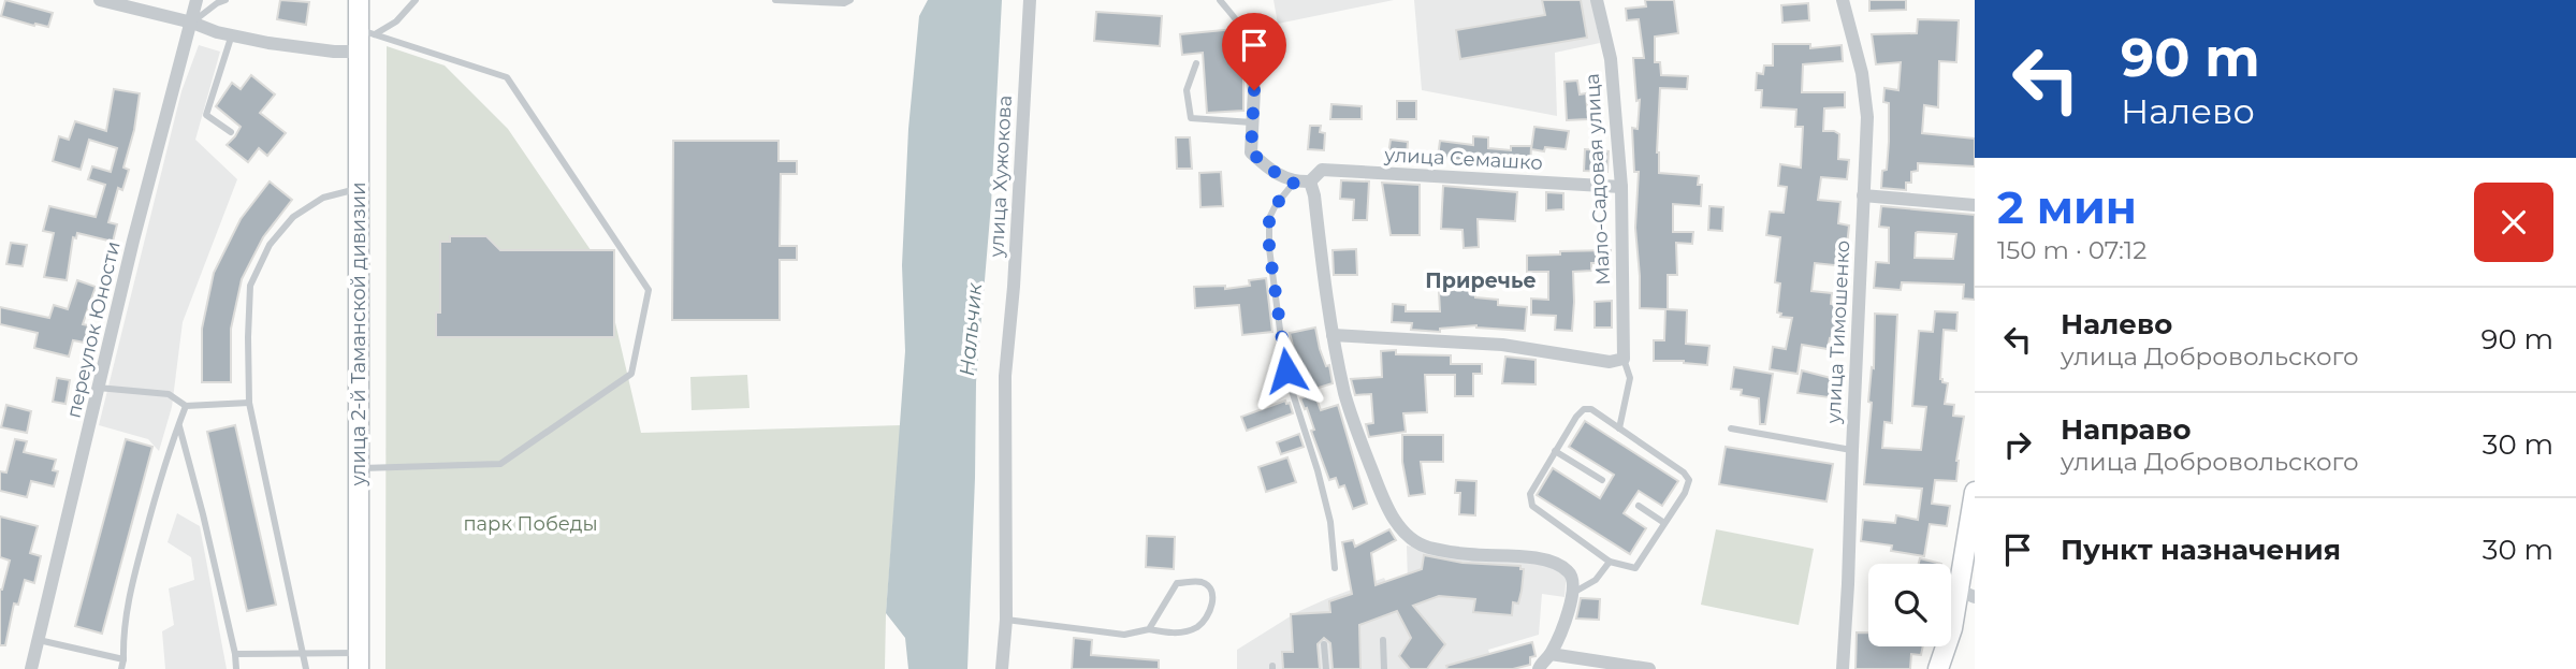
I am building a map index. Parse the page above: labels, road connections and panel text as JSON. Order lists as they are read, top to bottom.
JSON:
{
  "streets": {
    "main road": ["улица 2-й Таманской дивизии"],
    "street": [
      "улица Семашко",
      "улица Хужокова",
      "Мало-Садовая улица",
      "переулок Юности",
      "улица Тимошенко"
    ]
  },
  "crossings": [
    ["улица Семашко", "Мало-Садовая улица"]
  ],
  "districts": ["Приречье"],
  "water": ["Нальчик"],
  "parks": ["парк Победы"],
  "page": {
    "turn": ["90 m", "Налево"],
    "heading": ["2 мин", "150 m · 07:12"],
    "list": [
      {
        "name": "Налево",
        "note": "улица Добровольского",
        "value": "90 m"
      },
      {
        "name": "Направо",
        "note": "улица Добровольского",
        "value": "30 m"
      },
      {
        "name": "Пункт назначения",
        "value": "30 m"
      }
    ]
  }
}
